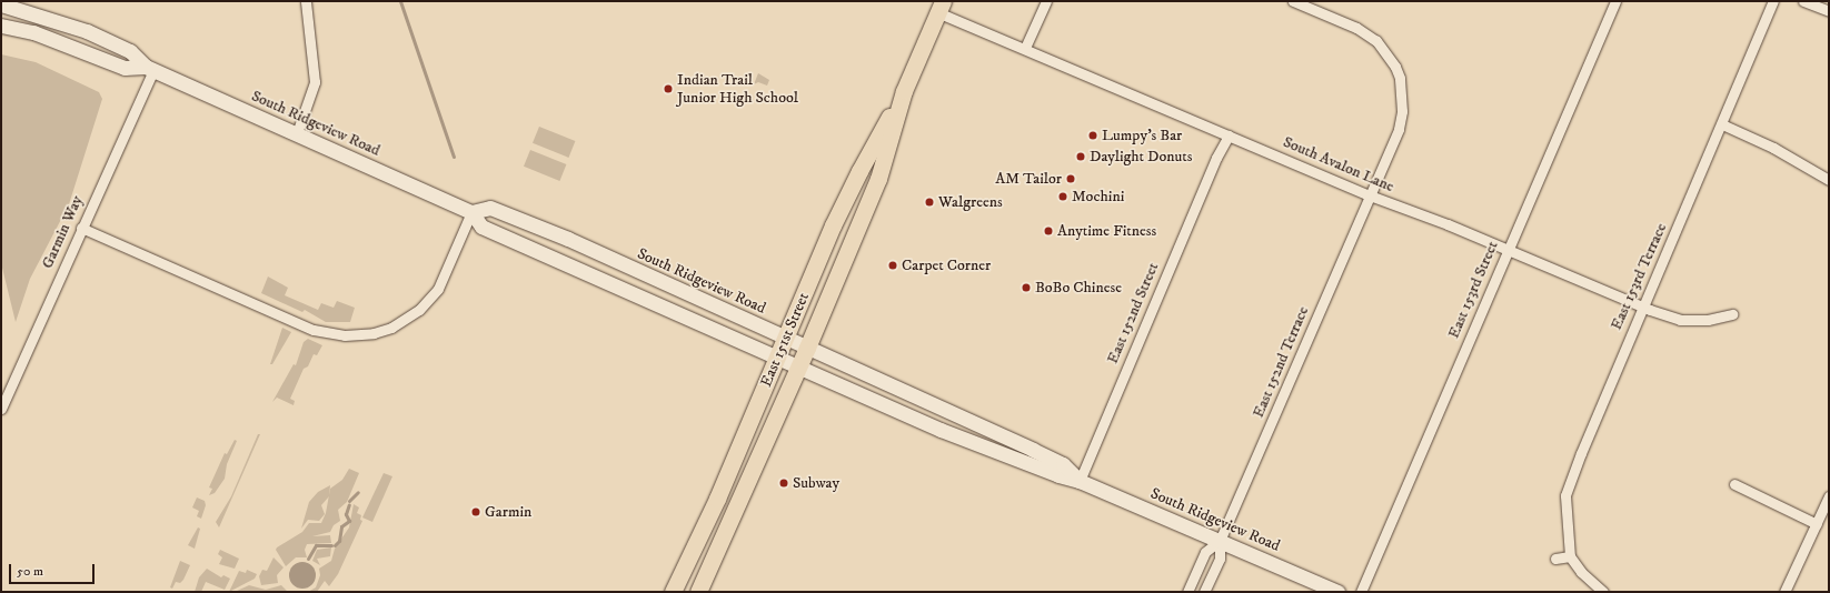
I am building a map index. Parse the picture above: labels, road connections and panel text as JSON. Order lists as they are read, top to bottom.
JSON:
{
  "streets": {
    "main road": ["South Ridgeview Road", "East 151st Street"],
    "street": [
      "South Avalon Lane",
      "Garmin Way",
      "East 153rd Terrace",
      "East 153rd Street",
      "East 152nd Street",
      "East 152nd Terrace"
    ]
  },
  "crossings": [
    ["South Ridgeview Road", "Garmin Way"],
    ["South Ridgeview Road", "East 152nd Street"],
    ["South Ridgeview Road", "East 151st Street"],
    ["South Ridgeview Road", "East 152nd Terrace"],
    ["South Avalon Lane", "East 153rd Terrace"],
    ["South Avalon Lane", "East 153rd Street"],
    ["South Avalon Lane", "East 152nd Street"],
    ["South Avalon Lane", "East 151st Street"],
    ["South Avalon Lane", "East 152nd Terrace"]
  ],
  "places": [
    "Indian Trail Junior High School",
    "Lumpy's Bar",
    "Daylight Donuts",
    "AM Tailor",
    "Mochini",
    "Walgreens",
    "Anytime Fitness",
    "Carpet Corner",
    "BoBo Chinese",
    "Subway",
    "Garmin"
  ],
  "scale_bar": "50 m"
}
